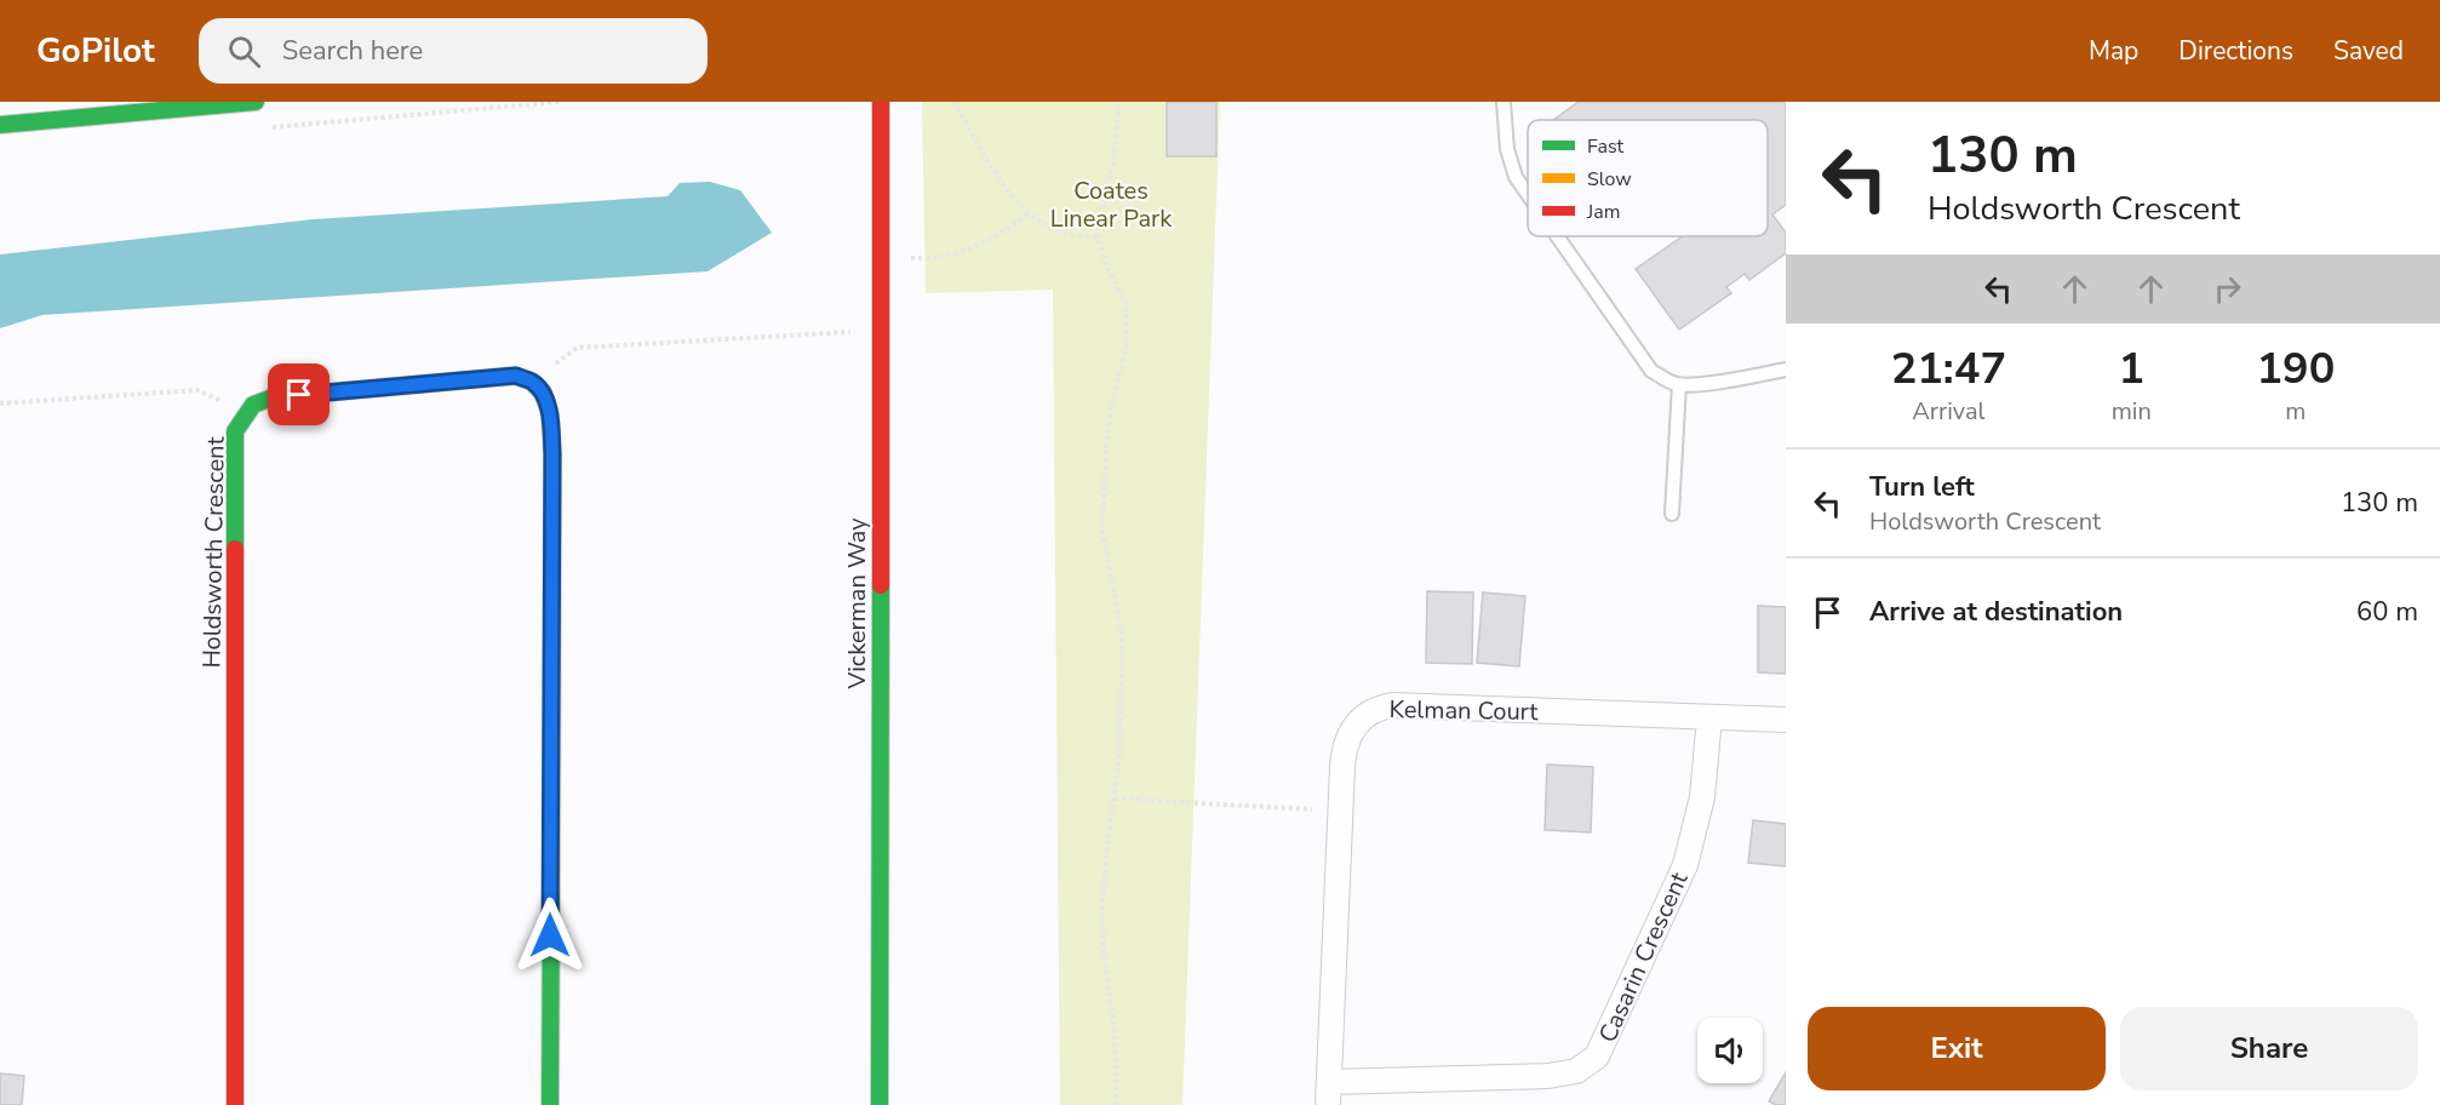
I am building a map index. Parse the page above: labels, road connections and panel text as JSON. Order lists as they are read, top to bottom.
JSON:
{
  "streets": {
    "street": [
      "Holdsworth Crescent",
      "Vickerman Way",
      "Kelman Court",
      "Casarin Crescent"
    ]
  },
  "crossings": [
    ["Kelman Court", "Casarin Crescent"]
  ],
  "parks": ["Coates Linear Park"],
  "legend": ["Fast", "Slow", "Jam"],
  "page": {
    "header": "GoPilot",
    "search": "Search here",
    "nav": ["Map", "Directions", "Saved"],
    "turn": ["130 m", "Holdsworth Crescent"],
    "eta": [
      "21:47",
      "Arrival",
      "1",
      "min",
      "190",
      "m"
    ],
    "list": [
      {
        "name": "Turn left",
        "note": "Holdsworth Crescent",
        "value": "130 m"
      },
      {
        "name": "Arrive at destination",
        "value": "60 m"
      }
    ],
    "buttons": ["Exit", "Share"]
  }
}
